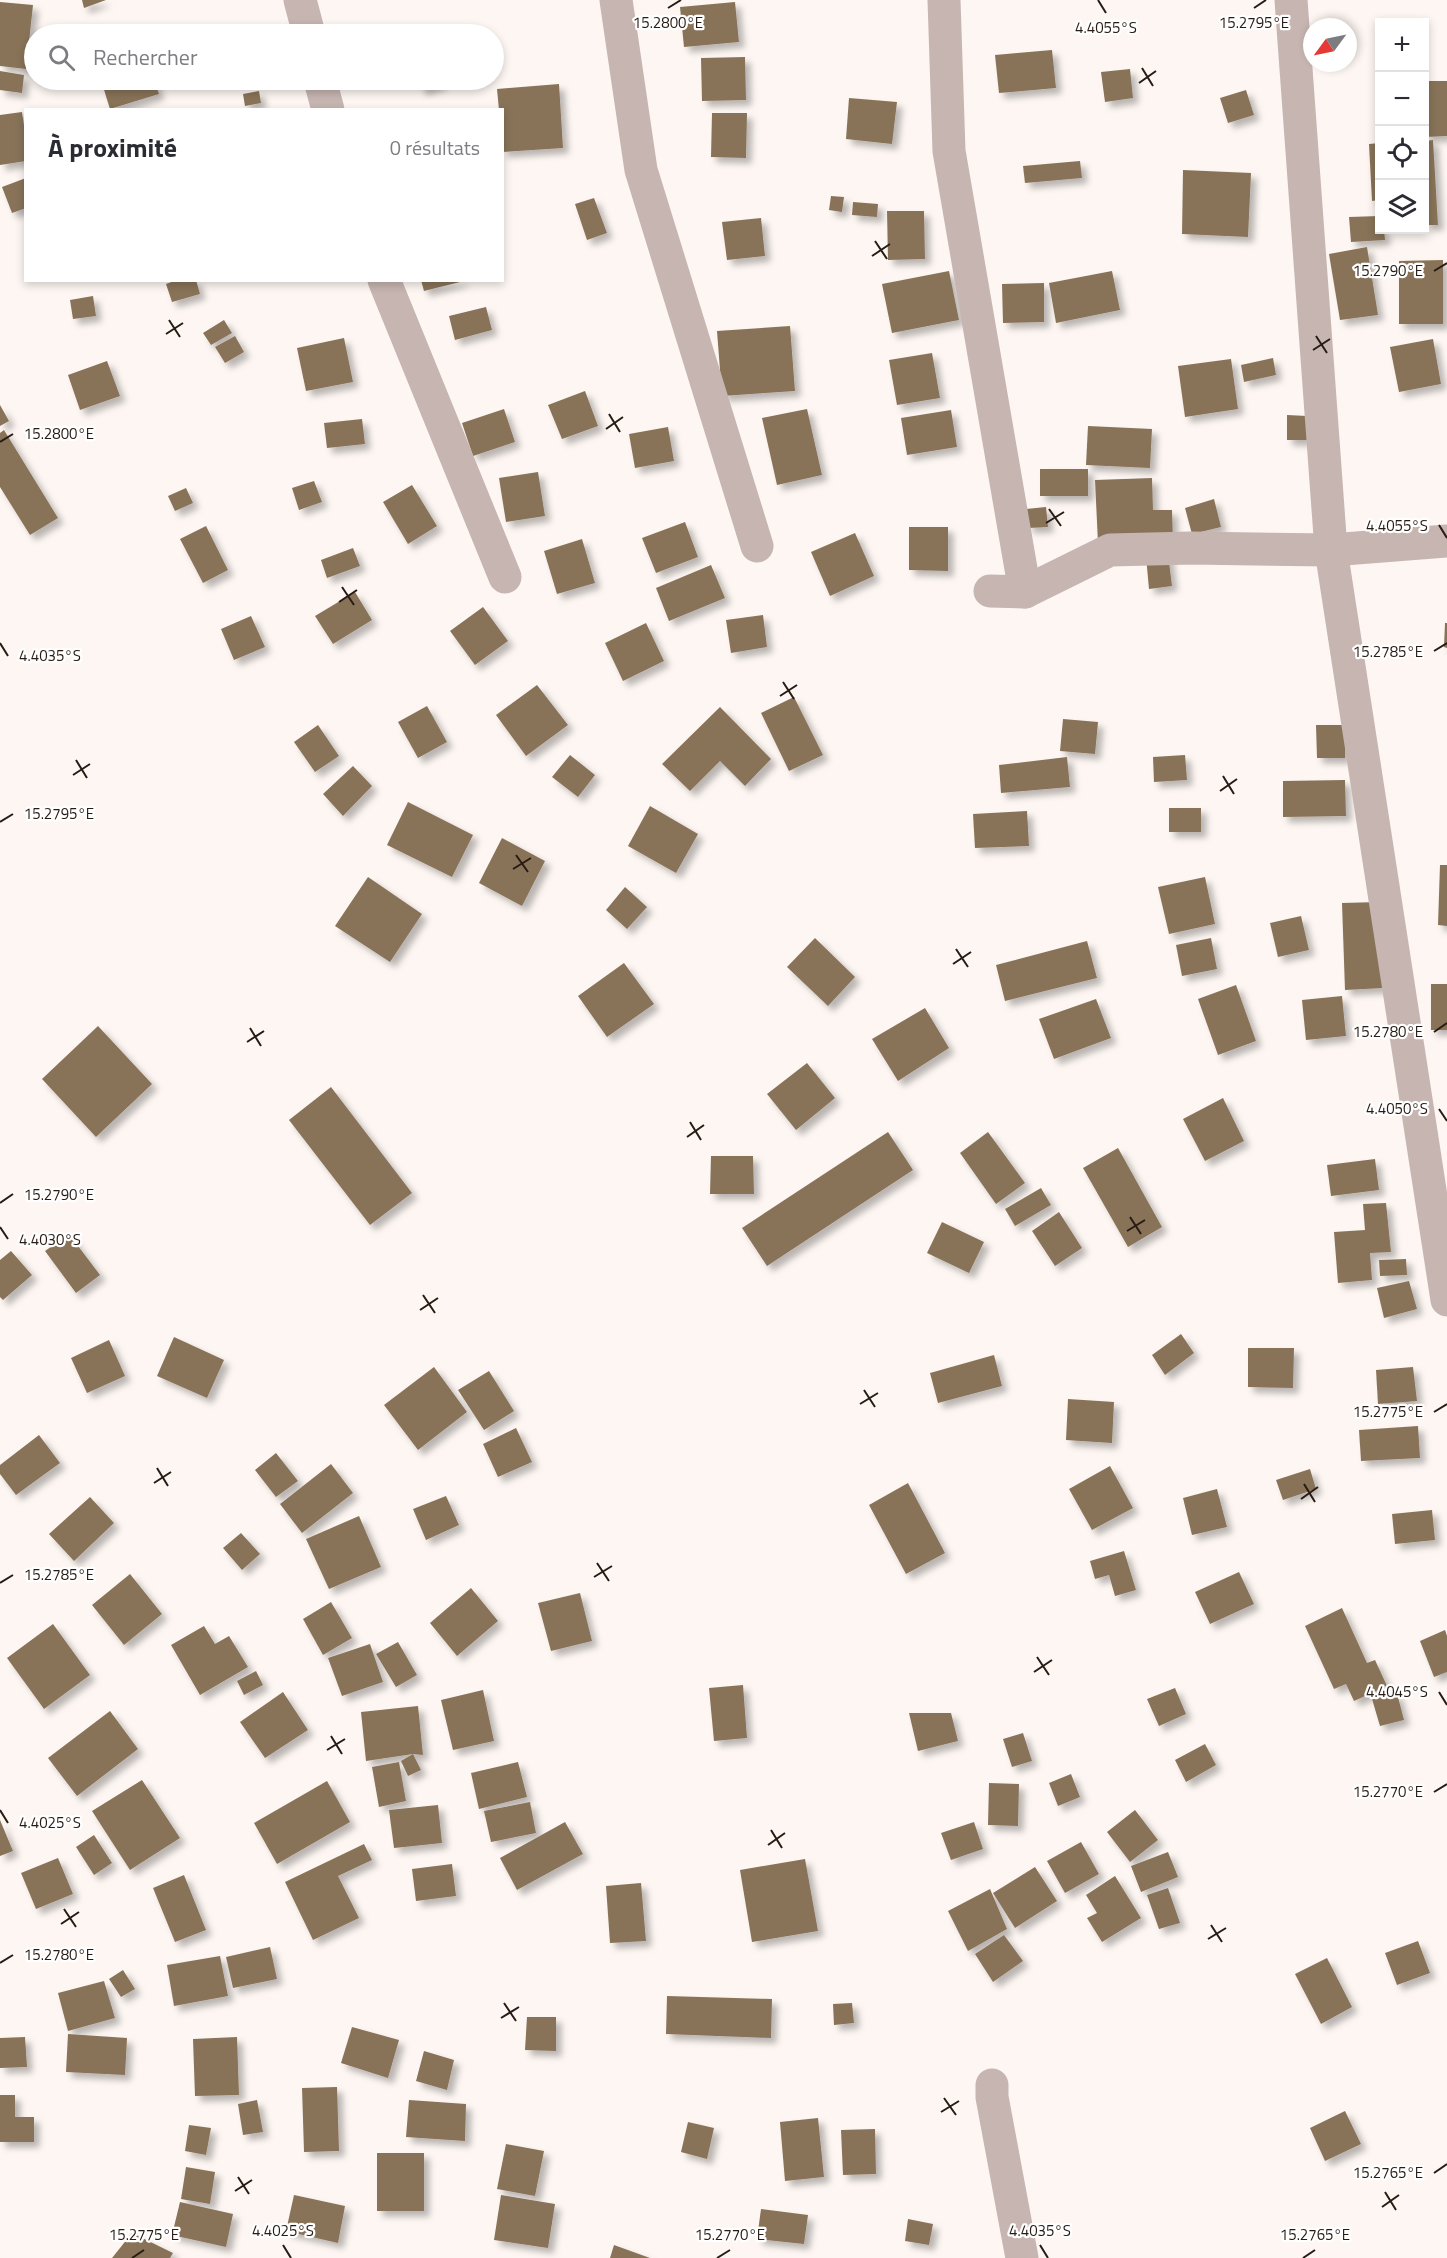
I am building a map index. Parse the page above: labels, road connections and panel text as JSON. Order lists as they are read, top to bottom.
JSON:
{
  "north": "bottom left",
  "page": {
    "map_buttons": ["+", "−"],
    "search": "Rechercher",
    "heading": ["À proximité", "0 résultats"]
  },
  "coordinates": [
    "15.2795°E",
    "15.2800°E",
    "4.4055°S",
    "15.2790°E",
    "15.2785°E",
    "4.4035°S",
    "15.2780°E",
    "4.4050°S",
    "4.4030°S",
    "15.2775°E",
    "4.4045°S",
    "15.2770°E",
    "4.4025°S",
    "15.2765°E"
  ]
}
